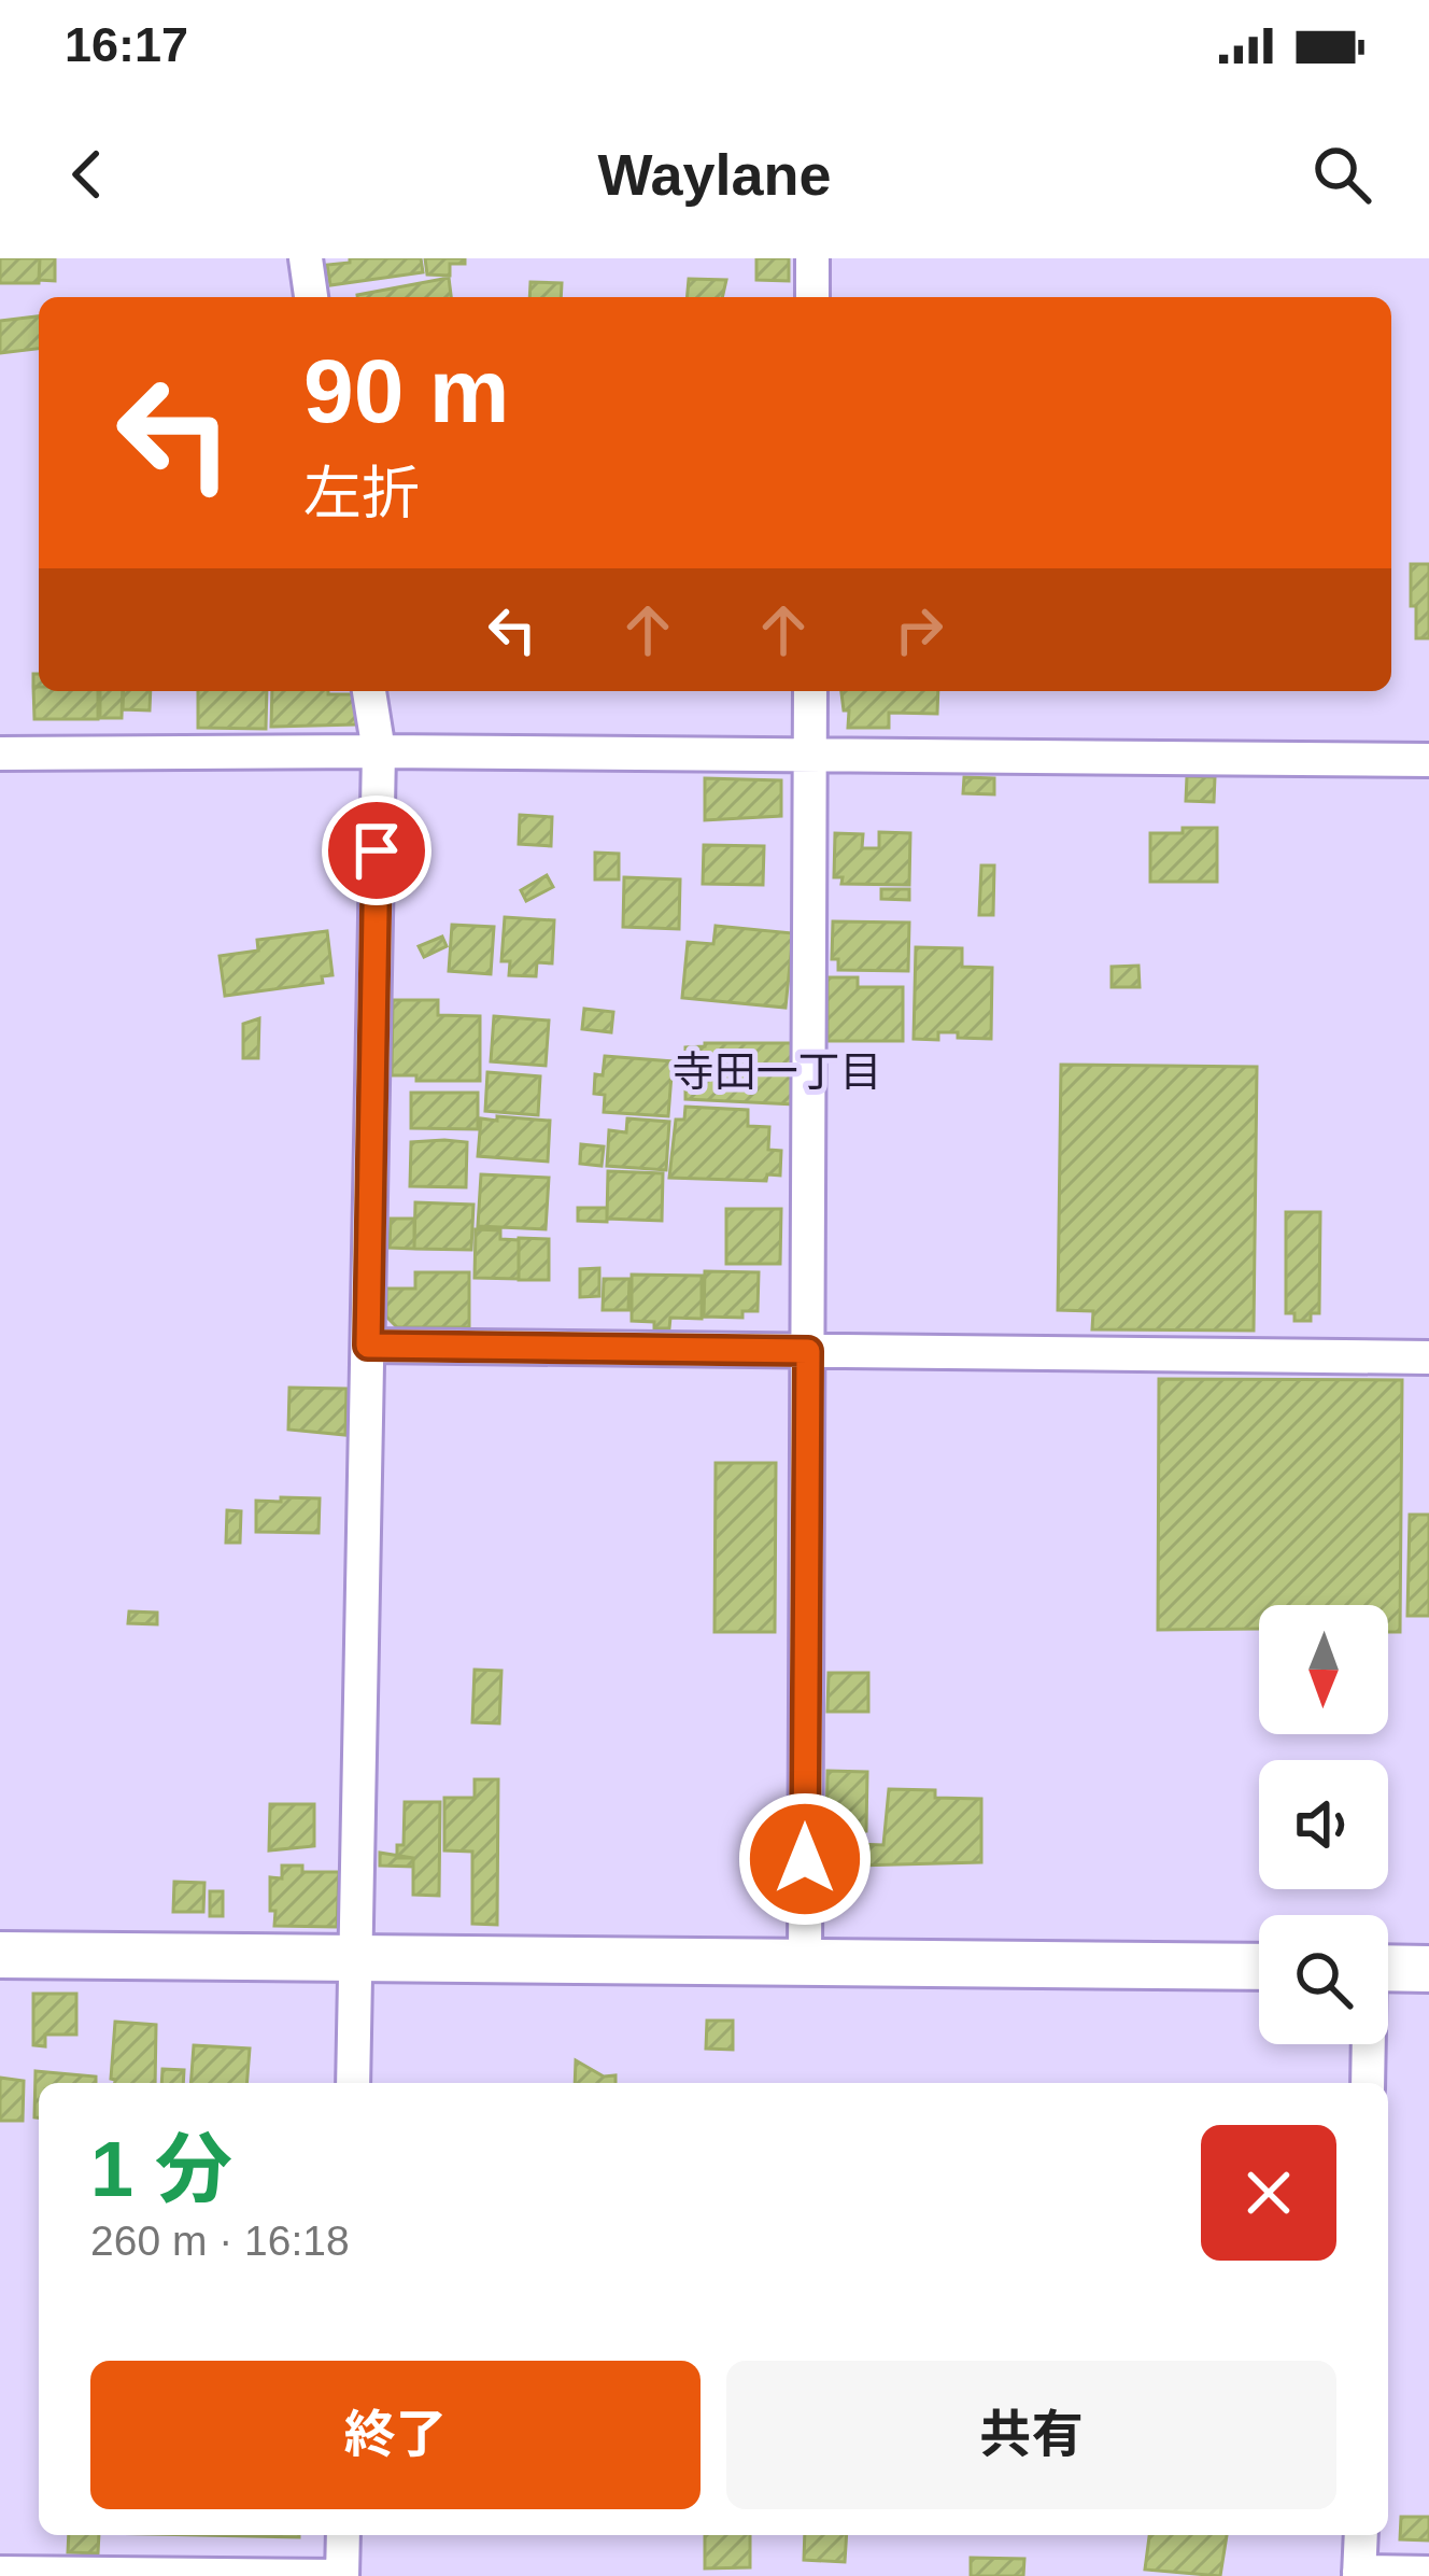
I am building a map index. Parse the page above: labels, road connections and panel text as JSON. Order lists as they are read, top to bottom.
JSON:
{
  "districts": ["寺田一丁目"],
  "north": "bottom",
  "page": {
    "status": "16:17",
    "header": "Waylane",
    "turn": ["90 m", "左折"],
    "heading": ["1 分", "260 m · 16:18"],
    "buttons": ["終了", "共有"]
  }
}
